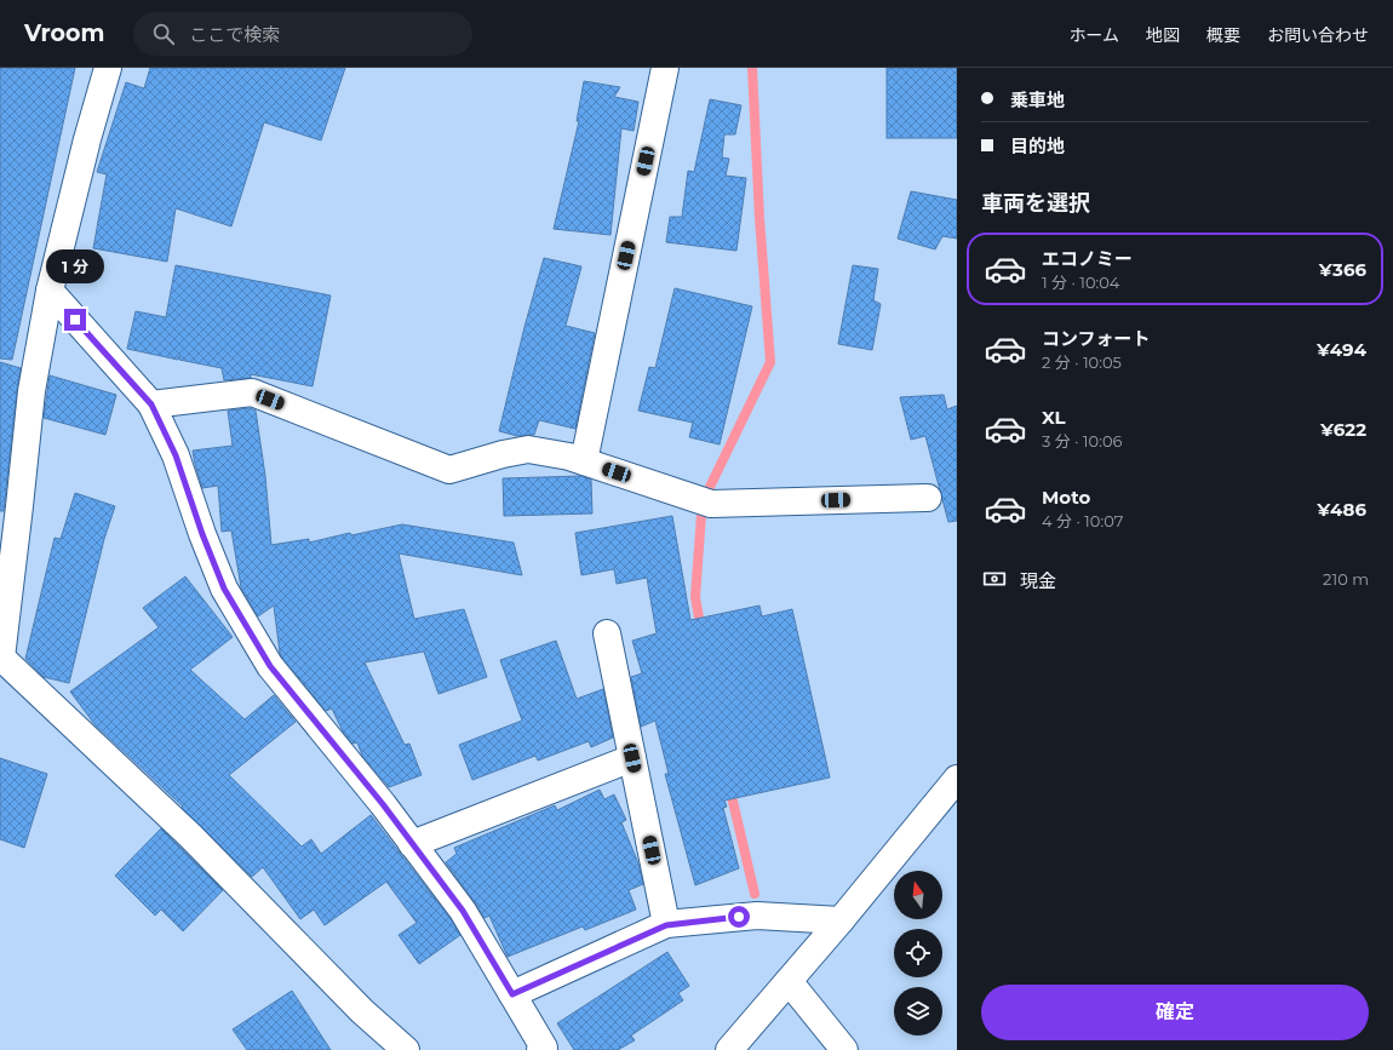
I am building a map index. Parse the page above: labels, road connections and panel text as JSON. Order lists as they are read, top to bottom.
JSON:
{
  "north": "top",
  "page": {
    "header": "Vroom",
    "search": "ここで検索",
    "nav": [
      "ホーム",
      "地図",
      "概要",
      "お問い合わせ"
    ],
    "banner": ["乗車地", "目的地"],
    "heading": "車両を選択",
    "list": [
      {
        "name": "エコノミー",
        "note": "1 分 · 10:04",
        "value": "¥366"
      },
      {
        "name": "コンフォート",
        "note": "2 分 · 10:05",
        "value": "¥494"
      },
      {
        "name": "XL",
        "note": "3 分 · 10:06",
        "value": "¥622"
      },
      {
        "name": "Moto",
        "note": "4 分 · 10:07",
        "value": "¥486"
      }
    ],
    "bubble": "1 分",
    "pay": ["現金", "210 m"],
    "buttons": "確定"
  }
}
